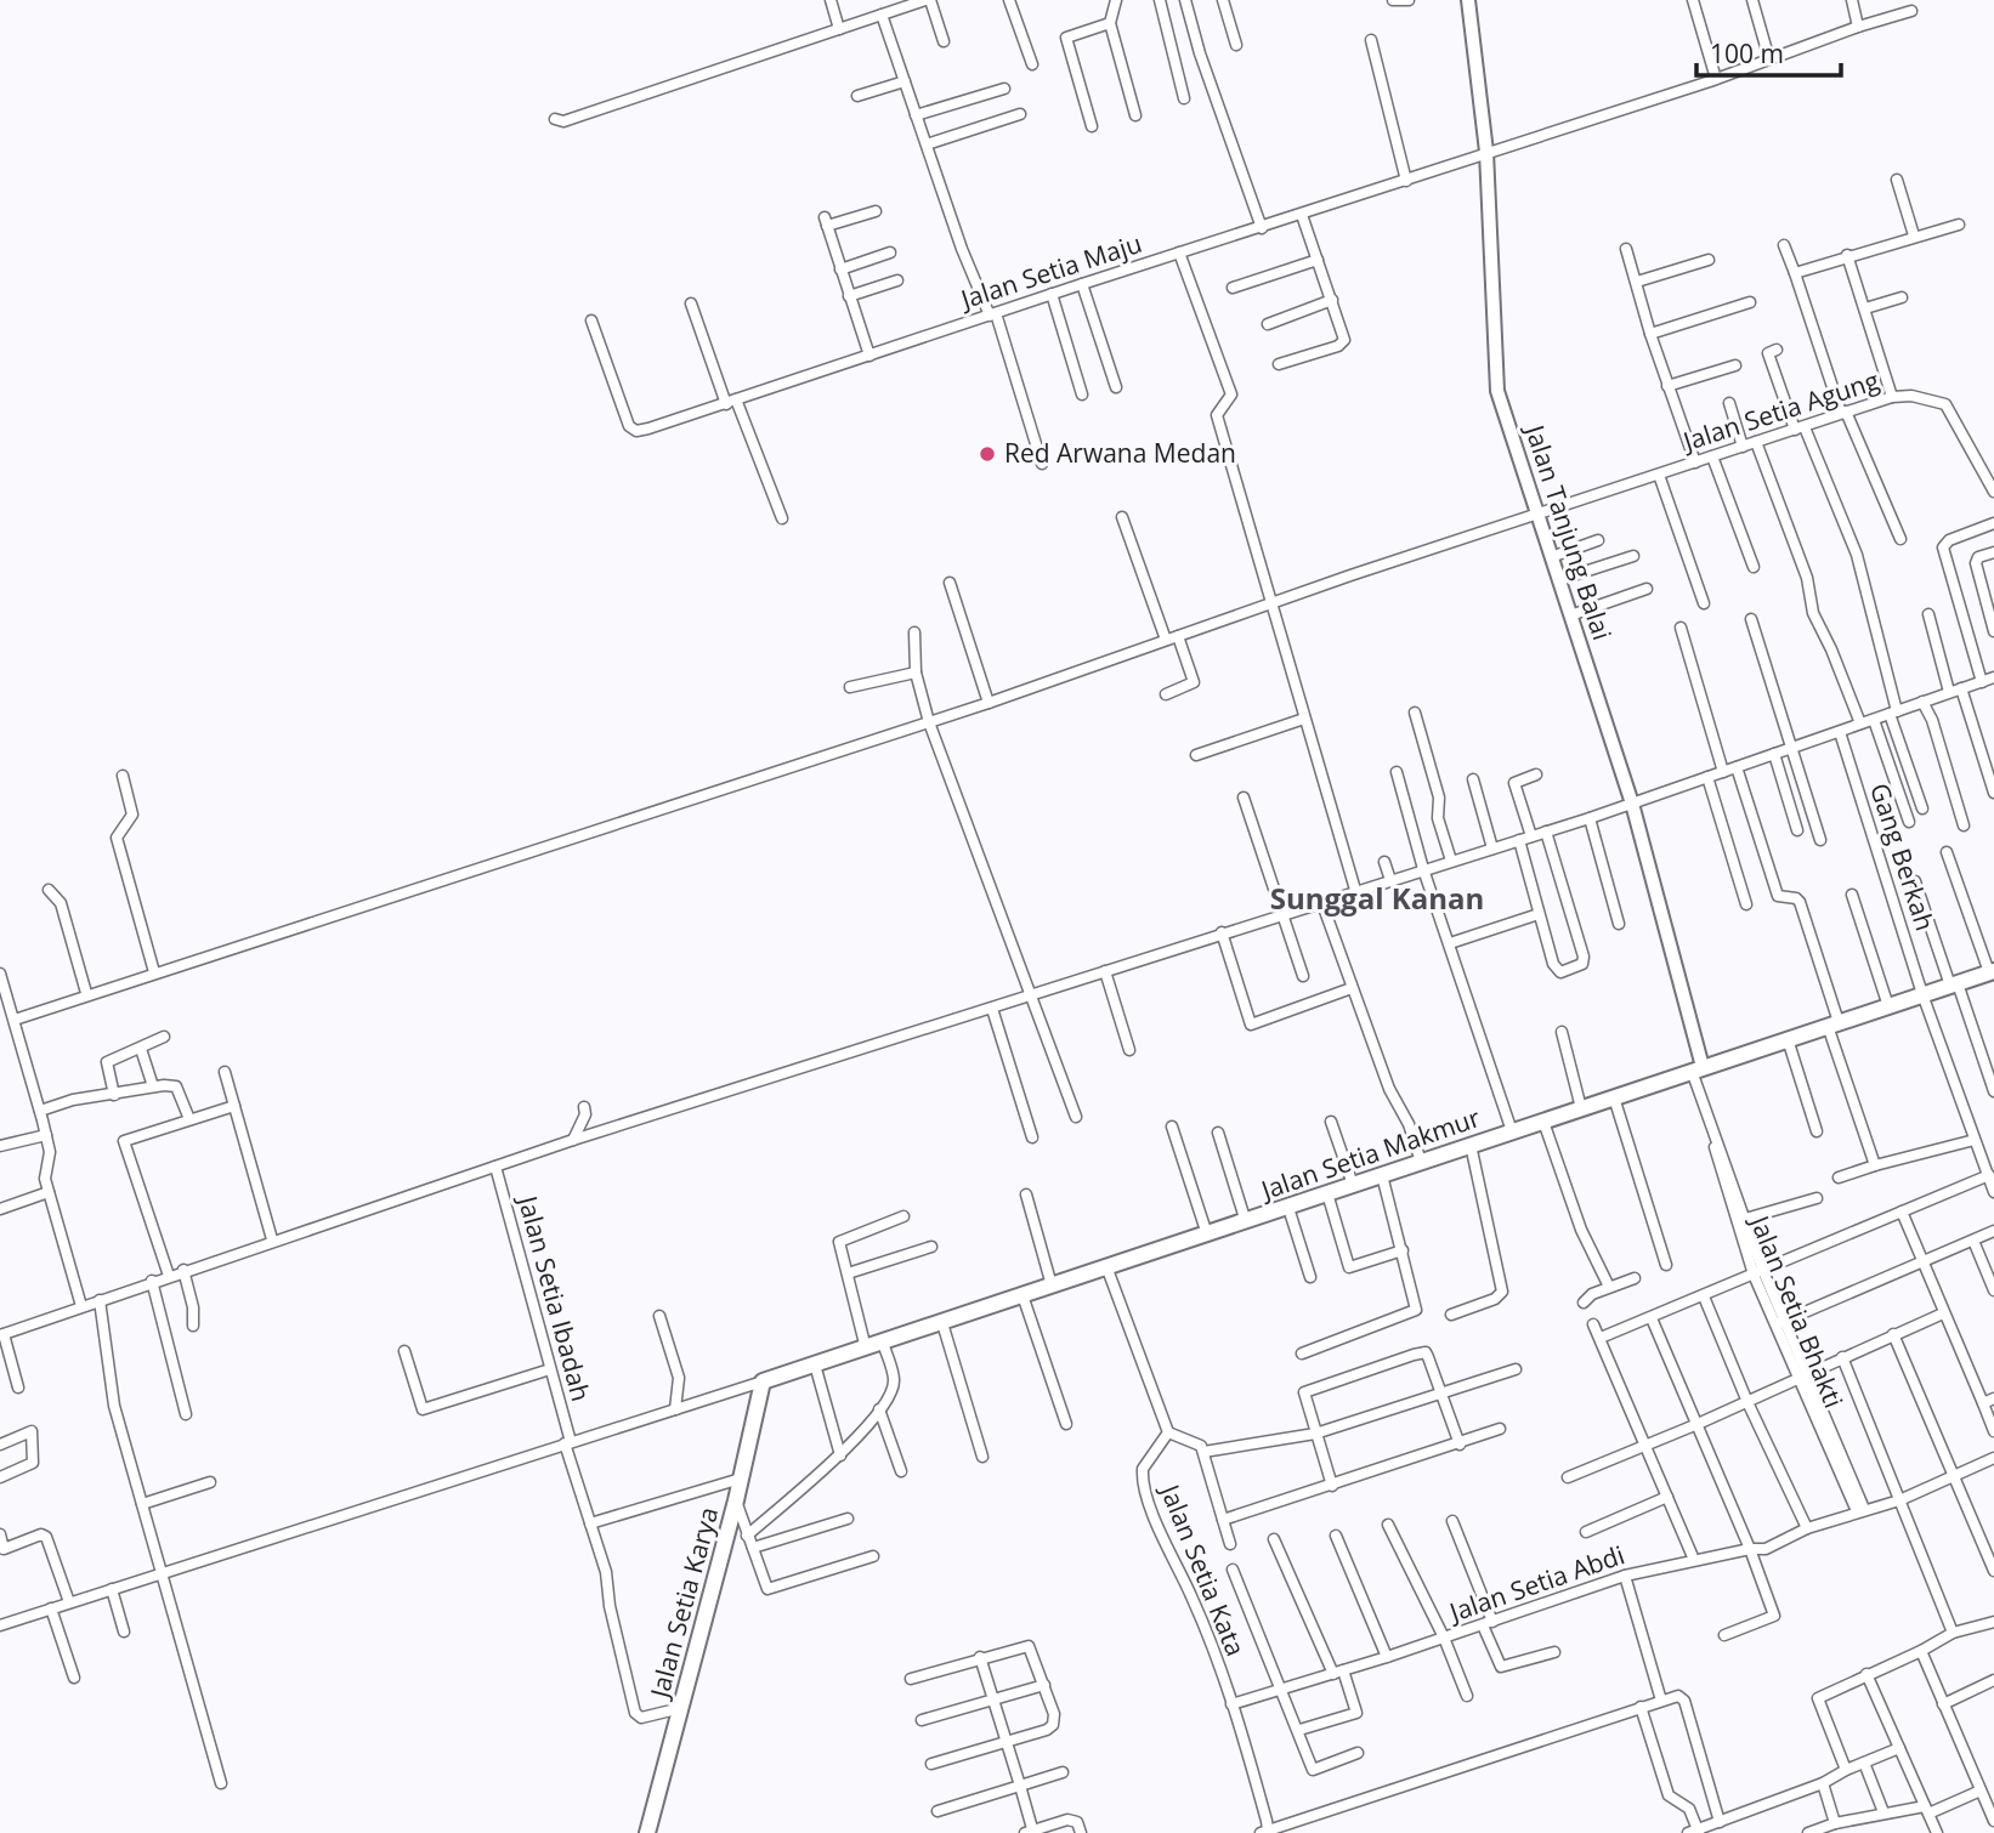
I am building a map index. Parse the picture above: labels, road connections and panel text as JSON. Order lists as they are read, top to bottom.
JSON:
{
  "streets": {
    "main road": ["Jalan Setia Makmur", "Jalan Setia Karya"],
    "street": [
      "Jalan Setia Maju",
      "Jalan Setia Agung",
      "Jalan Tanjung Balai",
      "Gang Berkah",
      "Jalan Setia Ibadah",
      "Jalan Setia Bhakti",
      "Jalan Setia Kata",
      "Jalan Setia Abdi"
    ]
  },
  "crossings": [
    ["Jalan Setia Maju", "Jalan Tanjung Balai"],
    ["Jalan Setia Agung", "Jalan Tanjung Balai"],
    ["Jalan Tanjung Balai", "Jalan Setia Makmur"],
    ["Jalan Tanjung Balai", "Jalan Setia Bhakti"],
    ["Gang Berkah", "Jalan Setia Makmur"],
    ["Jalan Setia Makmur", "Jalan Setia Bhakti"],
    ["Jalan Setia Makmur", "Jalan Setia Karya"],
    ["Jalan Setia Ibadah", "Jalan Setia Karya"],
    ["Jalan Setia Bhakti", "Jalan Setia Abdi"],
    ["Jalan Setia Kata", "Jalan Setia Abdi"]
  ],
  "districts": ["Sunggal Kanan"],
  "places": ["Red Arwana Medan"],
  "scale_bar": "100 m"
}
